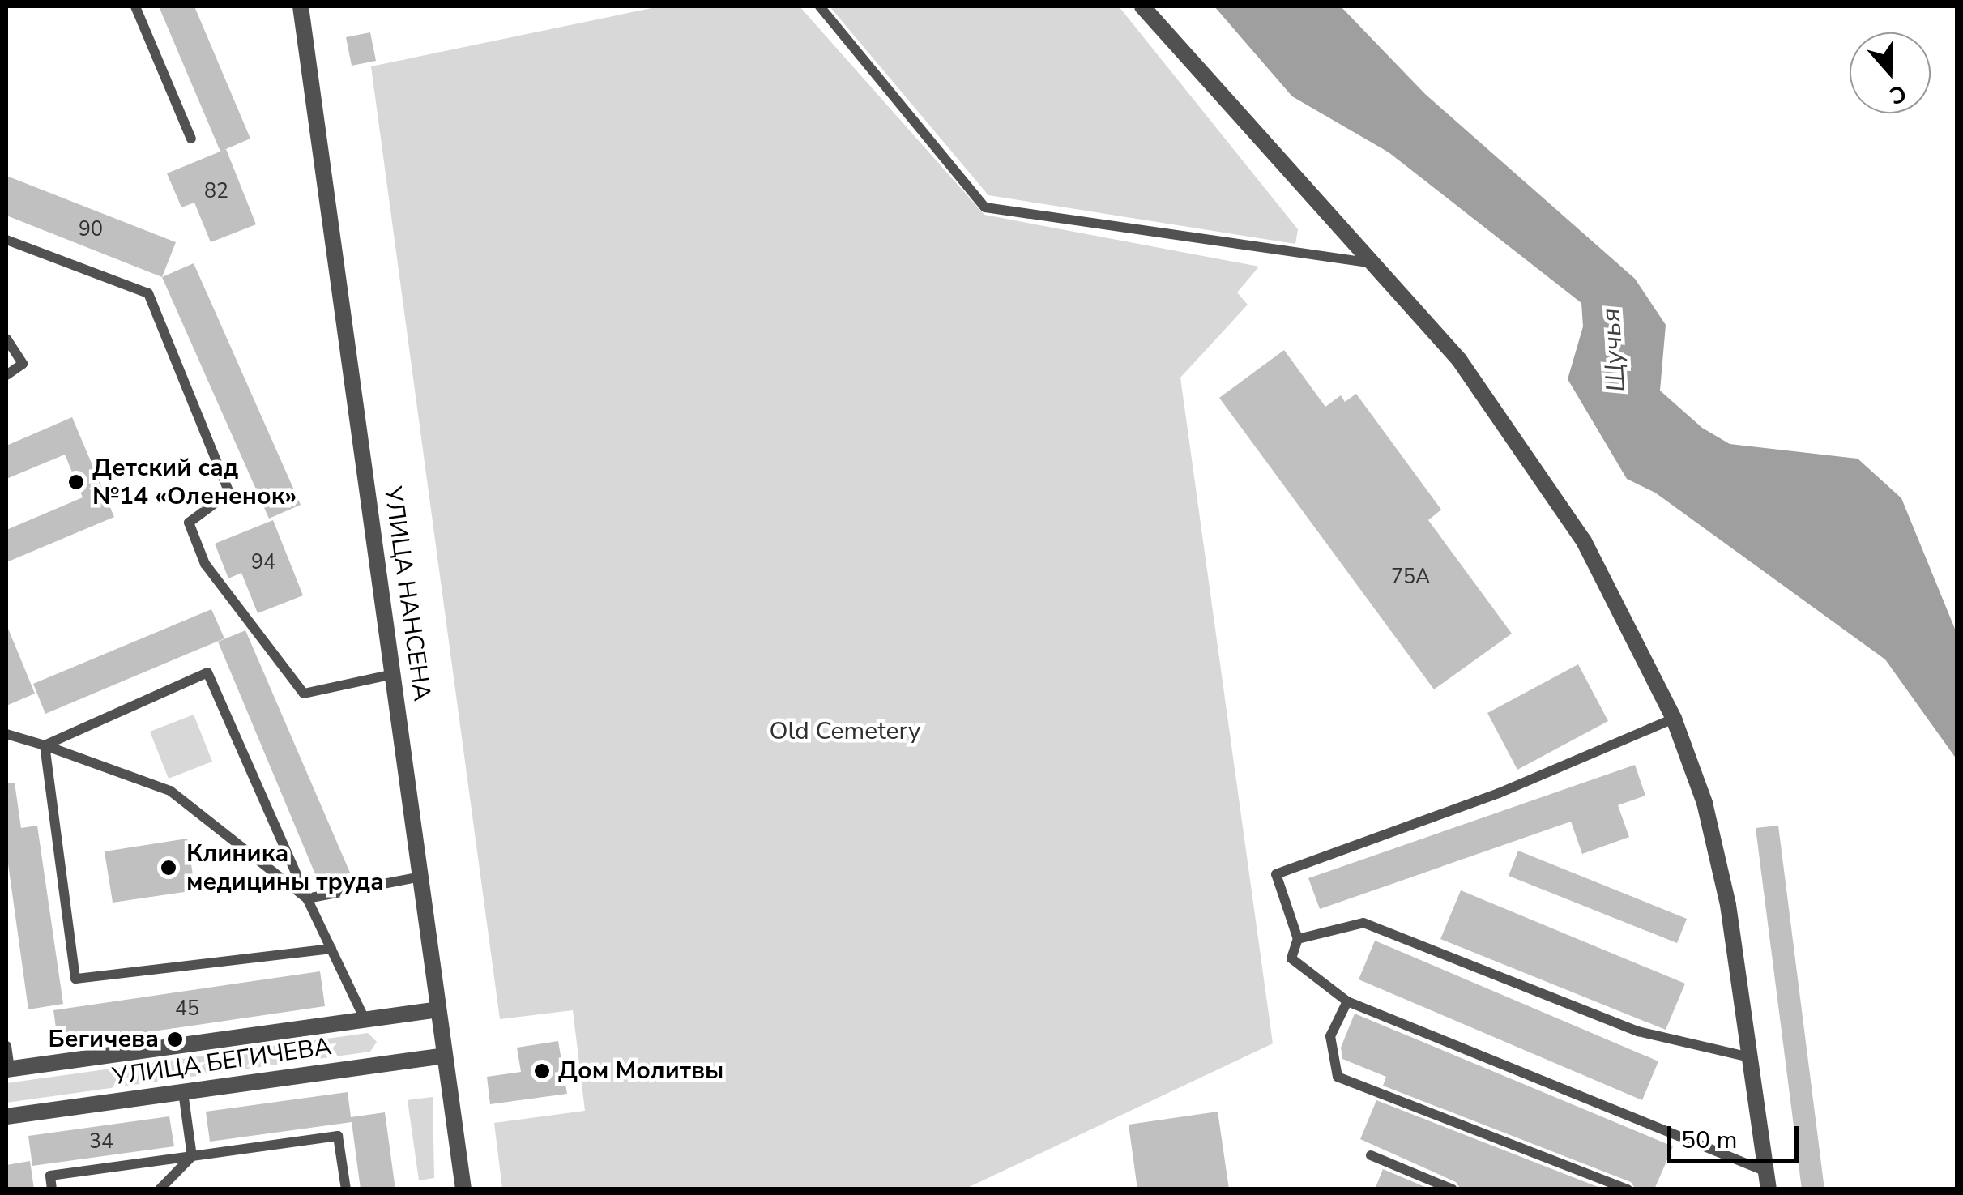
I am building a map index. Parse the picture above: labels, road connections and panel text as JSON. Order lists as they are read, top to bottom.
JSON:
{
  "streets": {
    "street": ["УЛИЦА НАНСЕНА", "УЛИЦА БЕГИЧЕВА"]
  },
  "crossings": [
    ["УЛИЦА НАНСЕНА", "УЛИЦА БЕГИЧЕВА"]
  ],
  "water": ["Щучья"],
  "parks": ["Old Cemetery"],
  "places": [
    "Детский сад №14 «Олененок»",
    "Клиника медицины труда",
    "Бегичева",
    "Дом Молитвы"
  ],
  "house_numbers": [
    "82",
    "90",
    "94",
    "75А",
    "45",
    "34"
  ],
  "scale_bar": "50 m",
  "north": "bottom"
}
